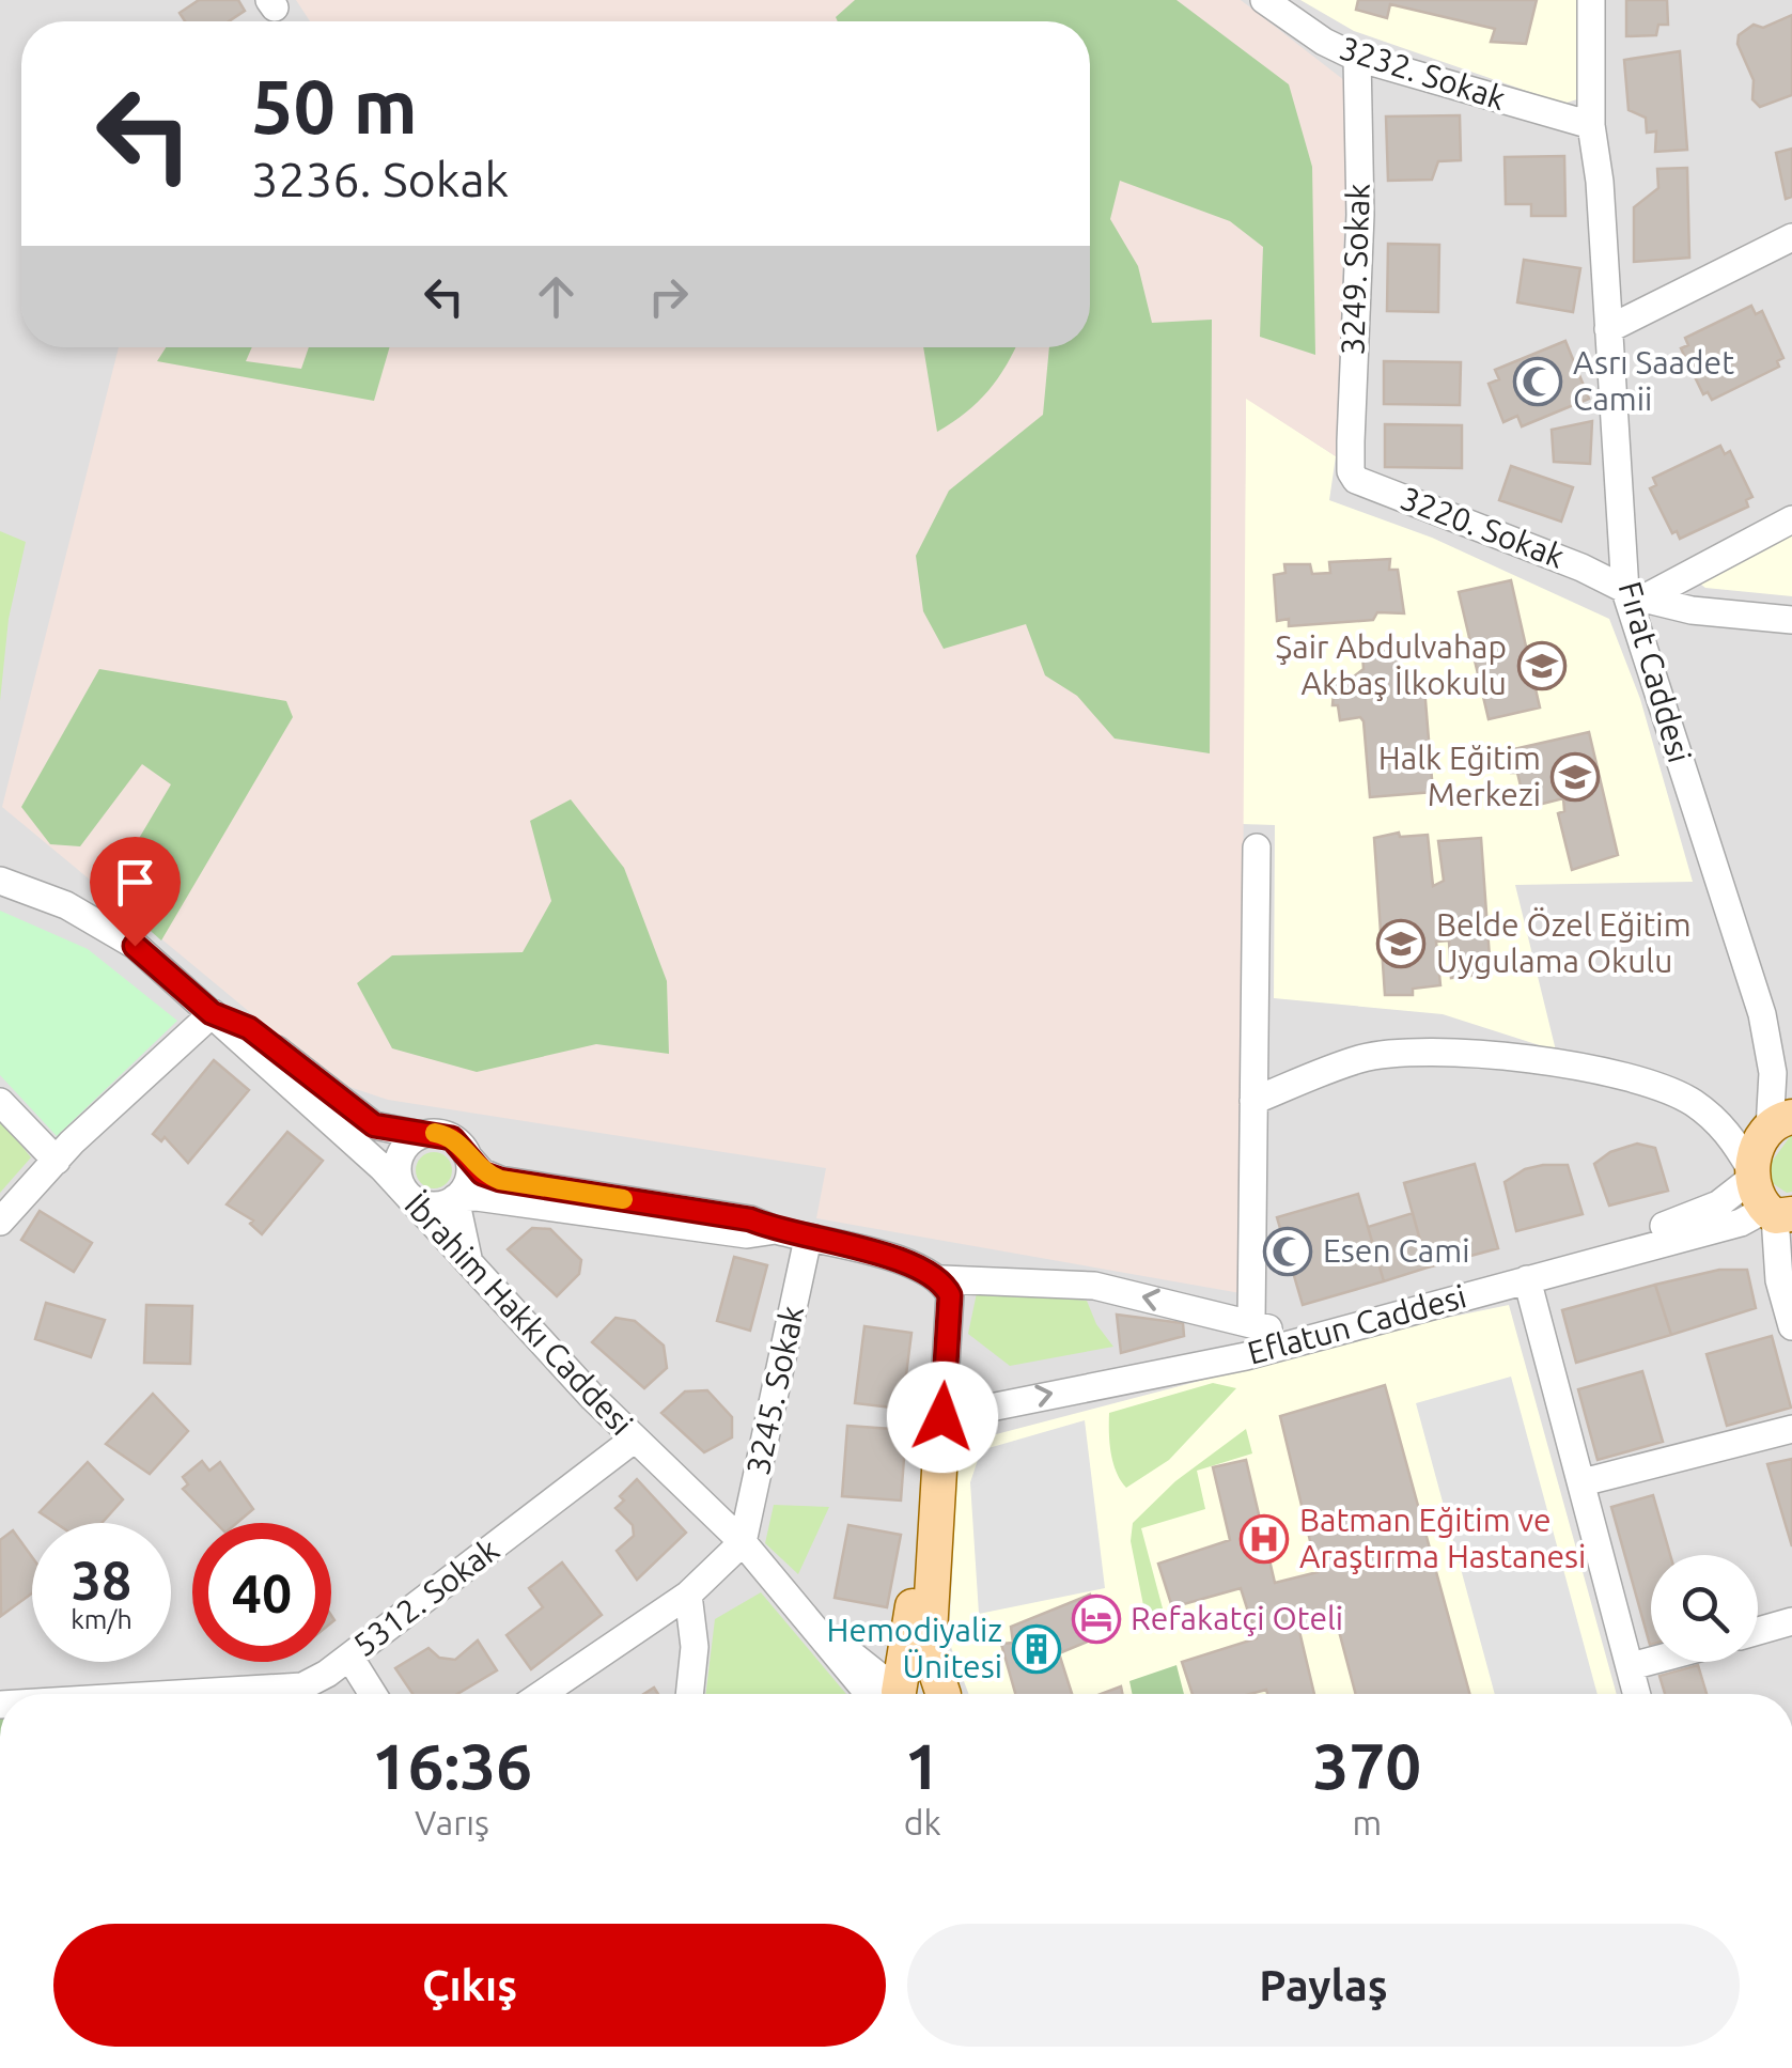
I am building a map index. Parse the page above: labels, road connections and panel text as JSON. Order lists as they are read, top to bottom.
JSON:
{
  "streets": {
    "street": [
      "3232. Sokak",
      "3249. Sokak",
      "3220. Sokak",
      "Fırat Caddesi",
      "İbrahim Hakkı Caddesi",
      "Eflatun Caddesi",
      "3245. Sokak",
      "5312. Sokak"
    ]
  },
  "crossings": [
    ["3232. Sokak", "3249. Sokak"],
    ["3232. Sokak", "Fırat Caddesi"],
    ["3249. Sokak", "3220. Sokak"],
    ["3220. Sokak", "Fırat Caddesi"],
    ["İbrahim Hakkı Caddesi", "3245. Sokak"],
    ["İbrahim Hakkı Caddesi", "5312. Sokak"]
  ],
  "places": {
    "mosque": ["Asrı Saadet Camii", "Esen Cami"],
    "school or university": ["Şair Abdulvahap Akbaş İlkokulu", "Halk Eğitim Merkezi", "Belde Özel Eğitim Uygulama Okulu"],
    "hospital": ["Batman Eğitim ve Araştırma Hastanesi"],
    "hotel": ["Refakatçi Oteli"],
    "building": ["Hemodiyaliz Ünitesi"]
  },
  "page": {
    "turn": ["50 m", "3236. Sokak"],
    "speed": "38 km/h",
    "limit": "40",
    "eta": [
      "16:36",
      "Varış",
      "1",
      "dk",
      "370",
      "m"
    ],
    "buttons": ["Çıkış", "Paylaş"]
  }
}
